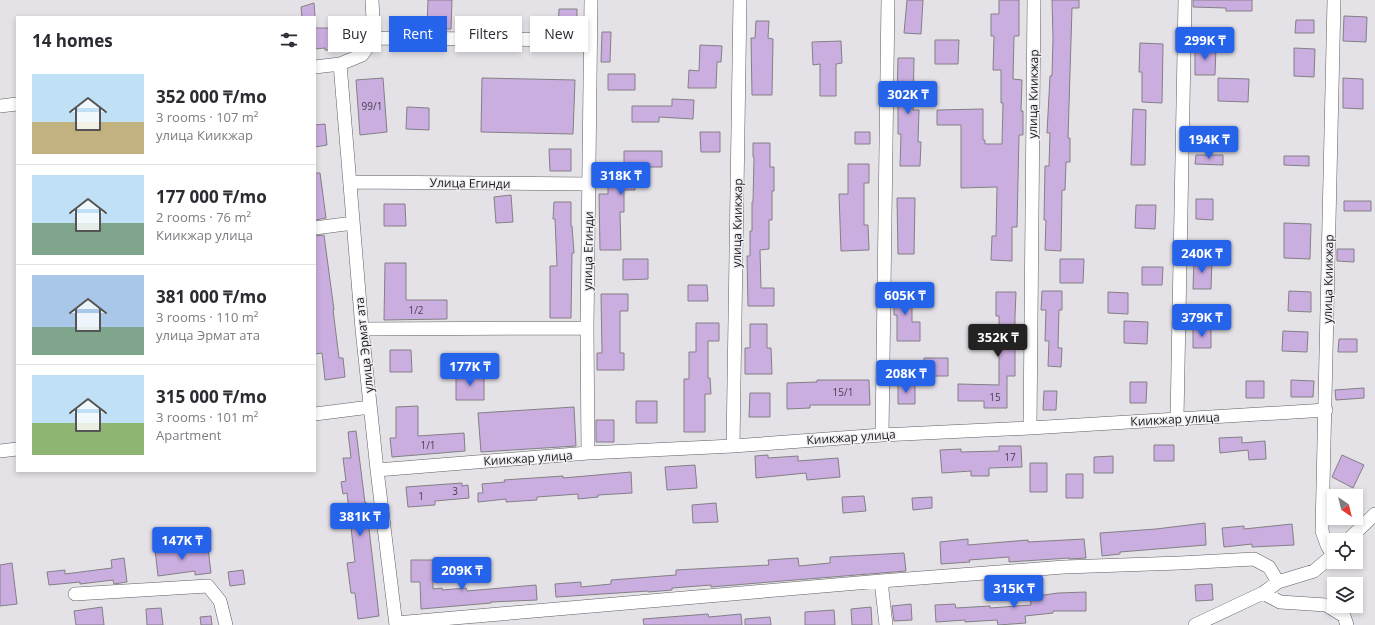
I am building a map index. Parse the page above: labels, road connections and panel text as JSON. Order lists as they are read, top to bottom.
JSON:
{
  "streets": {
    "street": [
      "улица Киикжар",
      "Улица Егинди",
      "улица Егинди",
      "улица Эрмат ата",
      "Киикжар улица"
    ]
  },
  "crossings": [
    ["улица Киикжар", "Киикжар улица"],
    ["Улица Егинди", "улица Егинди"],
    ["Улица Егинди", "улица Эрмат ата"],
    ["улица Егинди", "Киикжар улица"],
    ["улица Эрмат ата", "Киикжар улица"]
  ],
  "house_numbers": [
    "99/1",
    "1/2",
    "15/1",
    "15",
    "1/1",
    "17",
    "3",
    "1"
  ],
  "north": "bottom right",
  "page": {
    "chip": [
      "Buy",
      "Rent",
      "Filters",
      "New"
    ],
    "heading": "14 homes",
    "price": [
      "299K ₸",
      "302K ₸",
      "194K ₸",
      "318K ₸",
      "240K ₸",
      "605K ₸",
      "379K ₸",
      "352K ₸",
      "177K ₸",
      "208K ₸",
      "381K ₸",
      "147K ₸",
      "209K ₸",
      "315K ₸"
    ],
    "list": [
      {
        "name": "352 000 ₸/mo",
        "note": "3 rooms · 107 m² · улица Киикжар"
      },
      {
        "name": "177 000 ₸/mo",
        "note": "2 rooms · 76 m² · Киикжар улица"
      },
      {
        "name": "381 000 ₸/mo",
        "note": "3 rooms · 110 m² · улица Эрмат ата"
      },
      {
        "name": "315 000 ₸/mo",
        "note": "3 rooms · 101 m² · Apartment"
      }
    ]
  }
}
